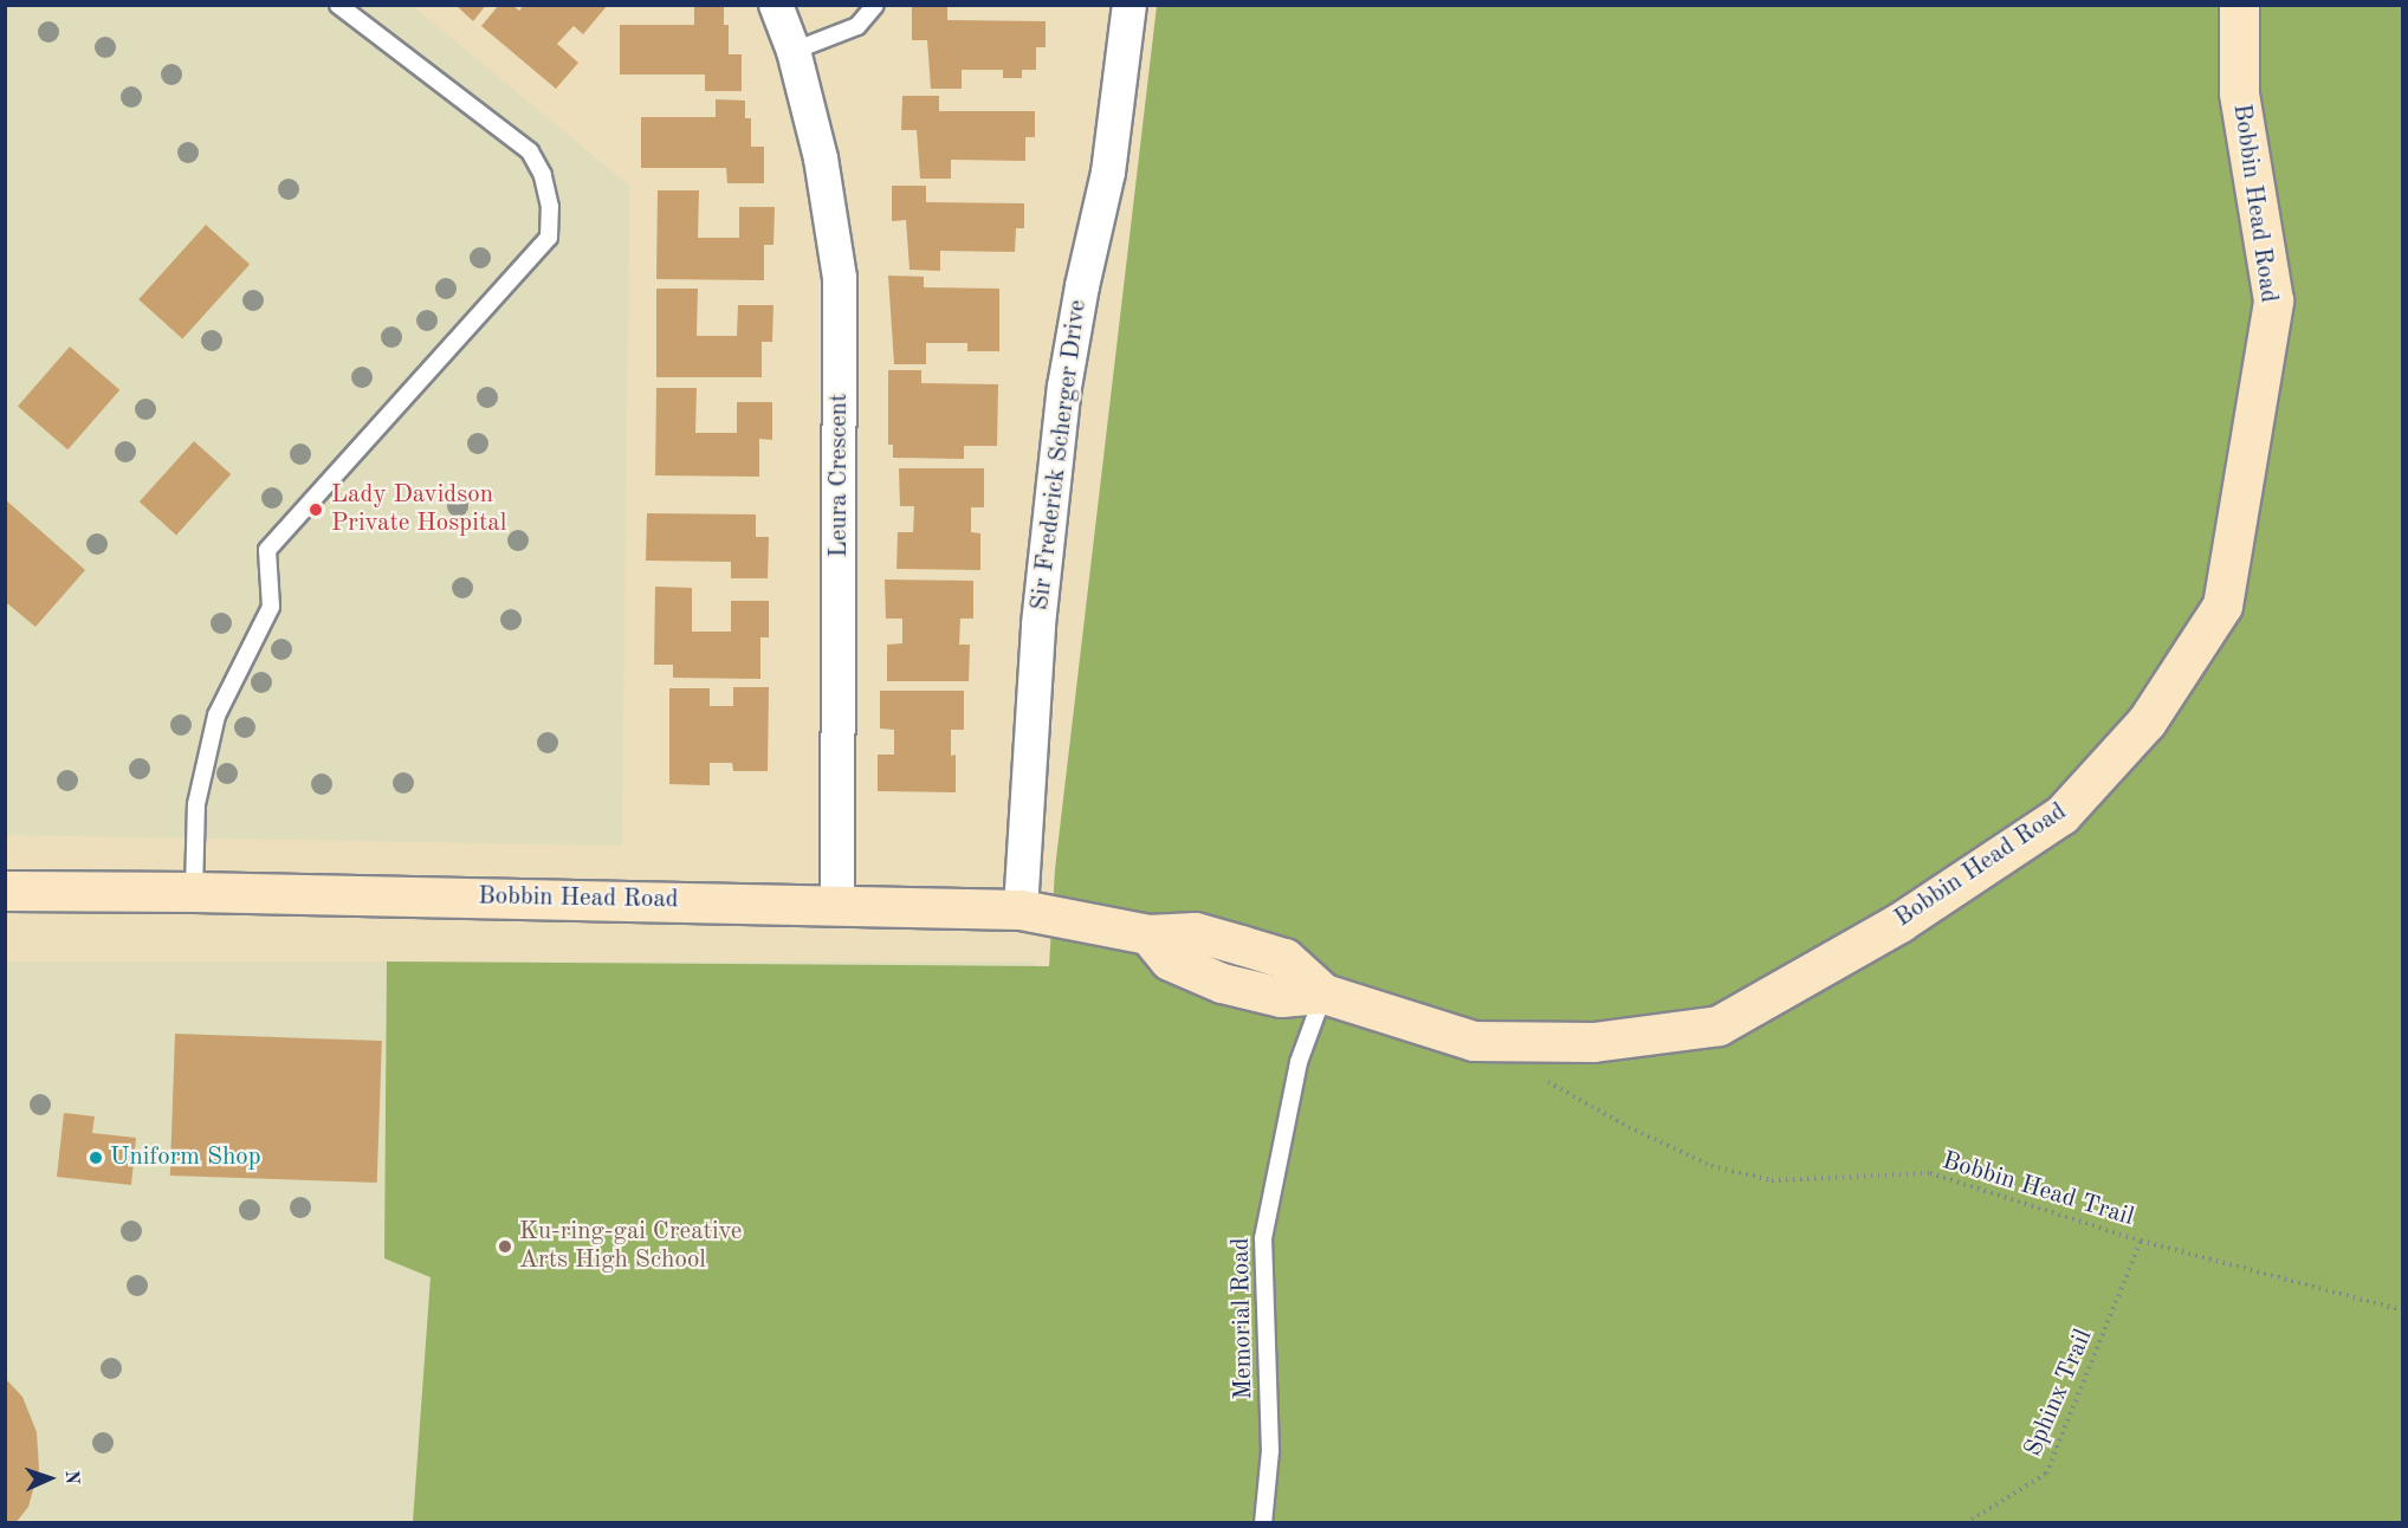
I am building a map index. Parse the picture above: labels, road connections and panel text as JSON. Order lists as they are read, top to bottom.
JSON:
{
  "streets": {
    "main road": ["Bobbin Head Road"],
    "street": ["Sir Frederick Scherger Drive", "Leura Crescent"],
    "lane": ["Memorial Road"],
    "path": ["Bobbin Head Trail", "Sphinx Trail"]
  },
  "crossings": [
    ["Bobbin Head Road", "Sir Frederick Scherger Drive"],
    ["Bobbin Head Road", "Leura Crescent"],
    ["Bobbin Head Road", "Memorial Road"],
    ["Bobbin Head Trail", "Sphinx Trail"]
  ],
  "places": ["Lady Davidson Private Hospital", "Uniform Shop", "Ku-ring-gai Creative Arts High School"],
  "north": "right"
}
